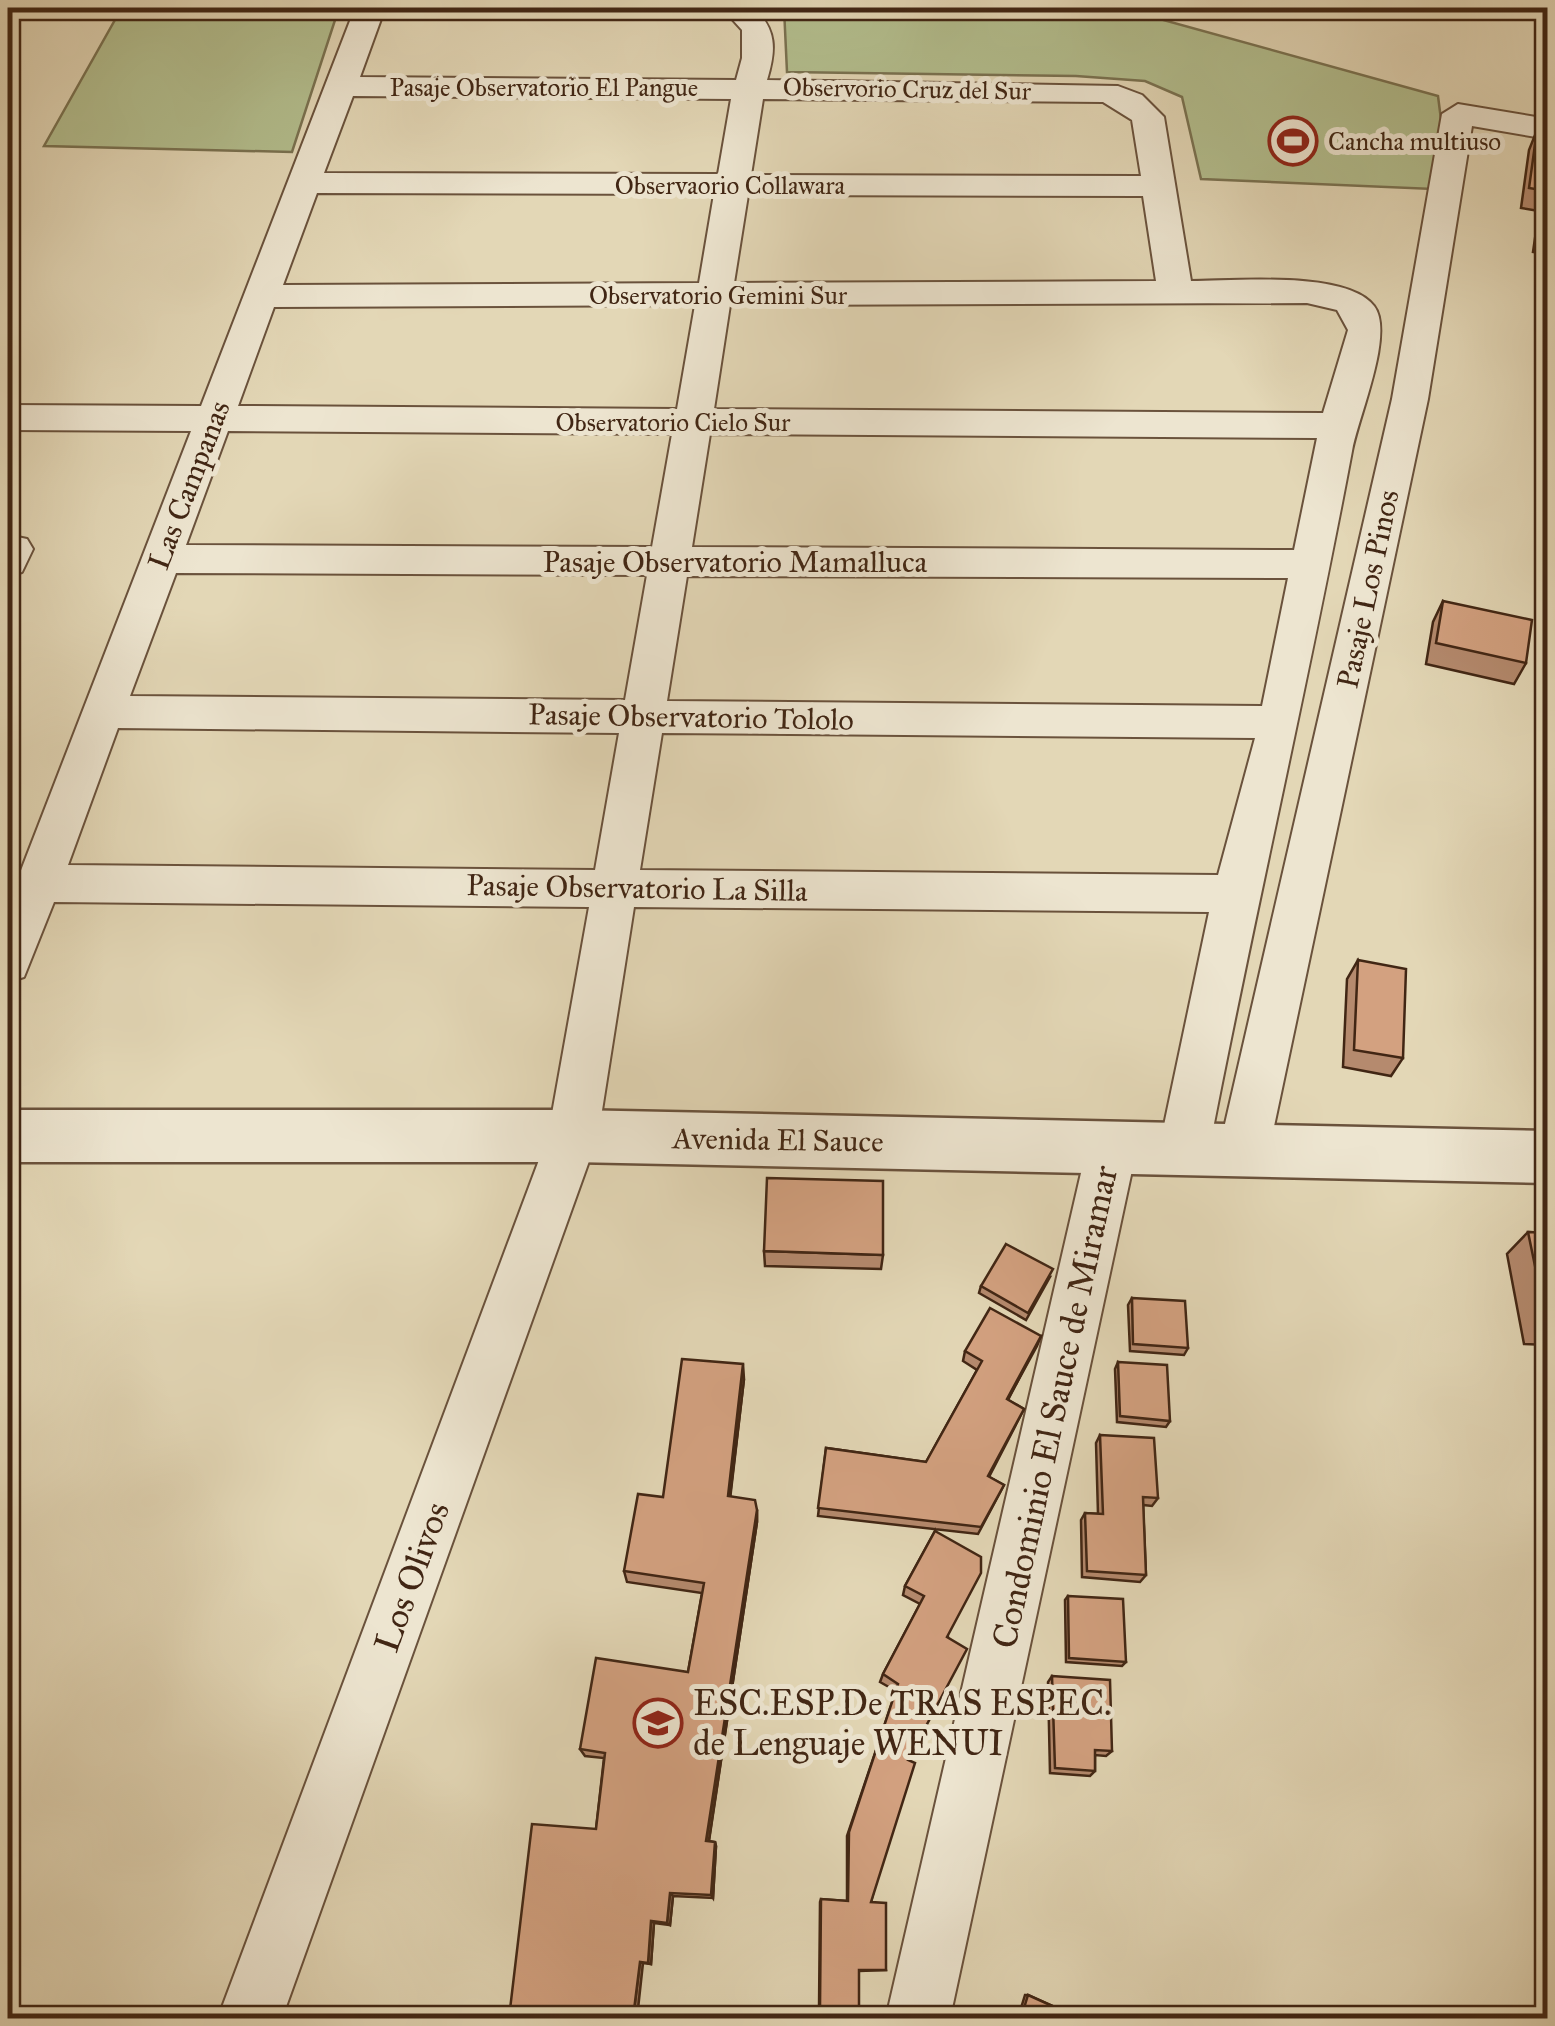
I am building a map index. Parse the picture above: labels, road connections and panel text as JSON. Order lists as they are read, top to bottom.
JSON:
{
  "streets": {
    "street": [
      "Pasaje Observatorio El Pangue",
      "Observorio Cruz del Sur",
      "Observaorio Collawara",
      "Observatorio Gemini Sur",
      "Observatorio Cielo Sur",
      "Las Campanas",
      "Pasaje Observatorio Mamalluca",
      "Pasaje Los Pinos",
      "Pasaje Observatorio Tololo",
      "Pasaje Observatorio La Silla",
      "Avenida El Sauce",
      "Condominio El Sauce de Miramar",
      "Los Olivos"
    ]
  },
  "crossings": [
    ["Pasaje Observatorio El Pangue", "Observorio Cruz del Sur"],
    ["Pasaje Observatorio El Pangue", "Las Campanas"],
    ["Pasaje Observatorio El Pangue", "Los Olivos"],
    ["Observorio Cruz del Sur", "Observaorio Collawara"],
    ["Observorio Cruz del Sur", "Los Olivos"],
    ["Observaorio Collawara", "Las Campanas"],
    ["Observaorio Collawara", "Los Olivos"],
    ["Observatorio Gemini Sur", "Observatorio Cielo Sur"],
    ["Observatorio Gemini Sur", "Las Campanas"],
    ["Observatorio Gemini Sur", "Pasaje Observatorio Mamalluca"],
    ["Observatorio Gemini Sur", "Pasaje Observatorio Tololo"],
    ["Observatorio Gemini Sur", "Pasaje Observatorio La Silla"],
    ["Observatorio Gemini Sur", "Avenida El Sauce"],
    ["Observatorio Gemini Sur", "Los Olivos"],
    ["Observatorio Cielo Sur", "Las Campanas"],
    ["Observatorio Cielo Sur", "Los Olivos"],
    ["Las Campanas", "Pasaje Observatorio Mamalluca"],
    ["Las Campanas", "Pasaje Observatorio Tololo"],
    ["Las Campanas", "Pasaje Observatorio La Silla"],
    ["Pasaje Observatorio Mamalluca", "Los Olivos"],
    ["Pasaje Los Pinos", "Avenida El Sauce"],
    ["Pasaje Observatorio Tololo", "Los Olivos"],
    ["Pasaje Observatorio La Silla", "Los Olivos"],
    ["Avenida El Sauce", "Condominio El Sauce de Miramar"],
    ["Avenida El Sauce", "Los Olivos"]
  ],
  "places": {
    "sports": ["Cancha multiuso"],
    "school or university": ["ESC.ESP.De TRAS ESPEC. de Lenguaje WENUI"]
  }
}
